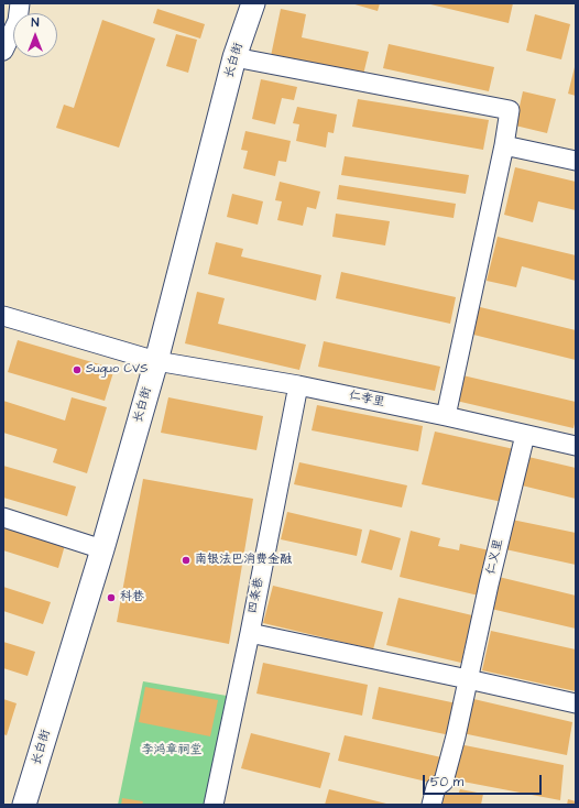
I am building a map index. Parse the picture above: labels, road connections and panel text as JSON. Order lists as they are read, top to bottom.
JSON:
{
  "streets": {
    "street": [
      "长白街",
      "仁孝里",
      "仁义里",
      "四条巷"
    ]
  },
  "crossings": [
    ["长白街", "仁孝里"],
    ["仁孝里", "仁义里"],
    ["仁孝里", "四条巷"]
  ],
  "parks": ["李鸿章祠堂"],
  "places": ["Suguo CVS", "南银法巴消费金融", "科巷"],
  "scale_bar": "50 m",
  "north": "top"
}
